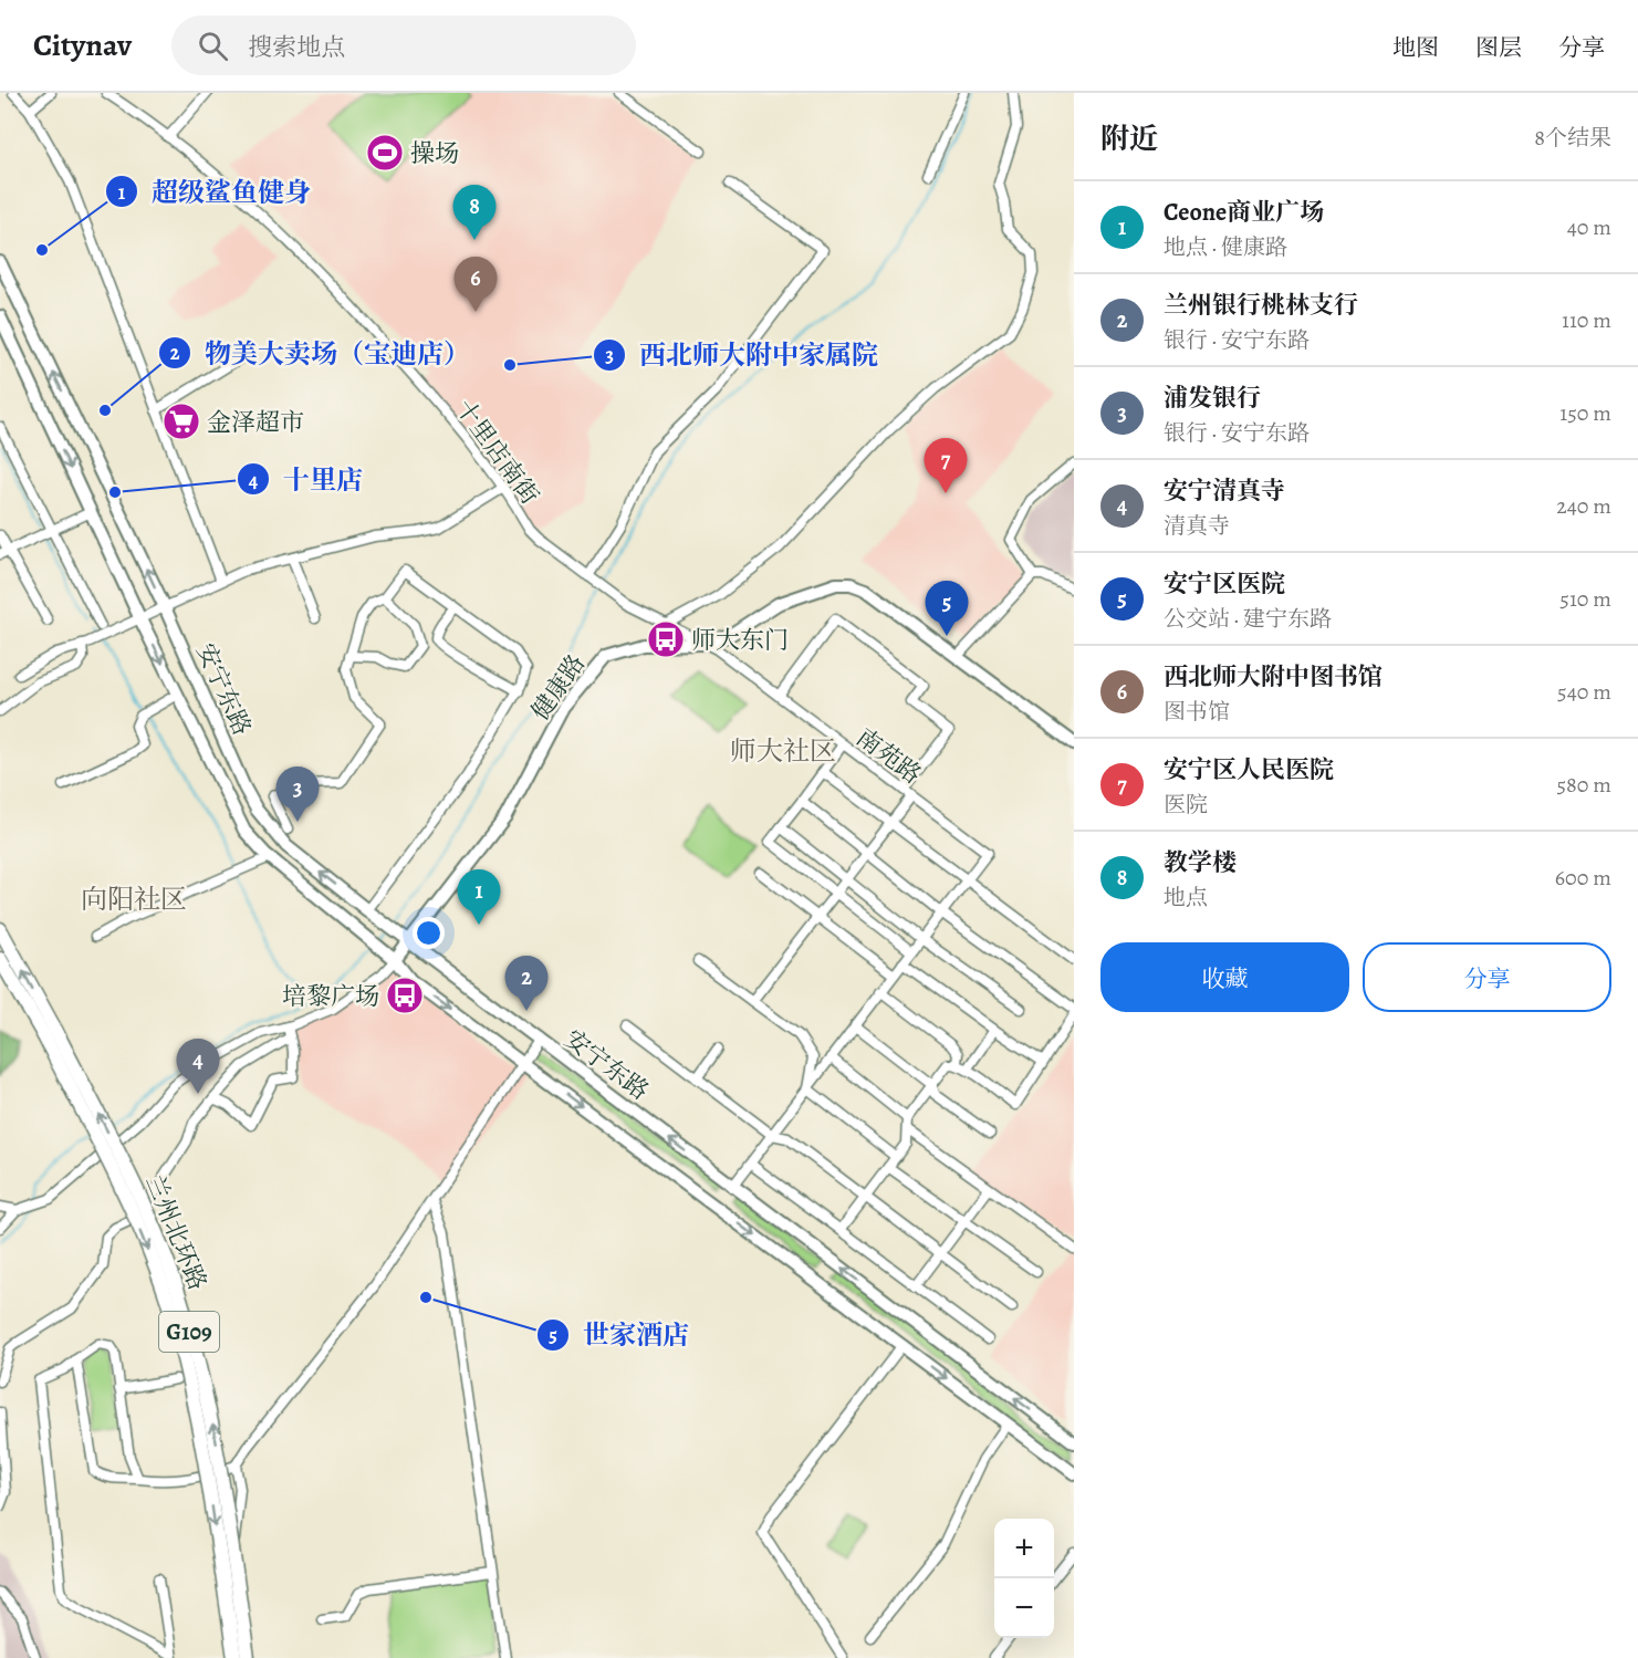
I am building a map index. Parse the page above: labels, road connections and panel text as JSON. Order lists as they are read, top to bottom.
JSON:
{
  "streets": {
    "highway": ["兰州北环路", "G109"],
    "main road": ["健康路", "安宁东路"],
    "street": ["十里店南街", "南苑路"]
  },
  "crossings": [
    ["十里店南街", "健康路"],
    ["十里店南街", "南苑路"],
    ["健康路", "安宁东路"],
    ["健康路", "南苑路"]
  ],
  "districts": ["师大社区", "向阳社区"],
  "places": {
    "sports": ["操场"],
    "other": [
      "超级鲨鱼健身",
      "西北师大附中家属院",
      "物美大卖场（宝迪店）",
      "十里店",
      "世家酒店"
    ],
    "supermarket": ["金泽超市"],
    "bus stop": ["师大东门", "培黎广场"]
  },
  "page": {
    "header": "Citynav",
    "search": "搜索地点",
    "nav": ["地图", "图层", "分享"],
    "heading": ["附近", "8个结果"],
    "list": [
      {
        "mark": "1",
        "name": "Ceone商业广场",
        "note": "地点 · 健康路",
        "value": "40 m"
      },
      {
        "mark": "2",
        "name": "兰州银行桃林支行",
        "note": "银行 · 安宁东路",
        "value": "110 m"
      },
      {
        "mark": "3",
        "name": "浦发银行",
        "note": "银行 · 安宁东路",
        "value": "150 m"
      },
      {
        "mark": "4",
        "name": "安宁清真寺",
        "note": "清真寺",
        "value": "240 m"
      },
      {
        "mark": "5",
        "name": "安宁区医院",
        "note": "公交站 · 建宁东路",
        "value": "510 m"
      },
      {
        "mark": "6",
        "name": "西北师大附中图书馆",
        "note": "图书馆",
        "value": "540 m"
      },
      {
        "mark": "7",
        "name": "安宁区人民医院",
        "note": "医院",
        "value": "580 m"
      },
      {
        "mark": "8",
        "name": "教学楼",
        "note": "地点",
        "value": "600 m"
      }
    ],
    "pins": [
      "8",
      "6",
      "7",
      "5",
      "3",
      "1",
      "2",
      "4"
    ],
    "buttons": ["收藏", "分享"],
    "map_buttons": ["+", "−"]
  }
}
